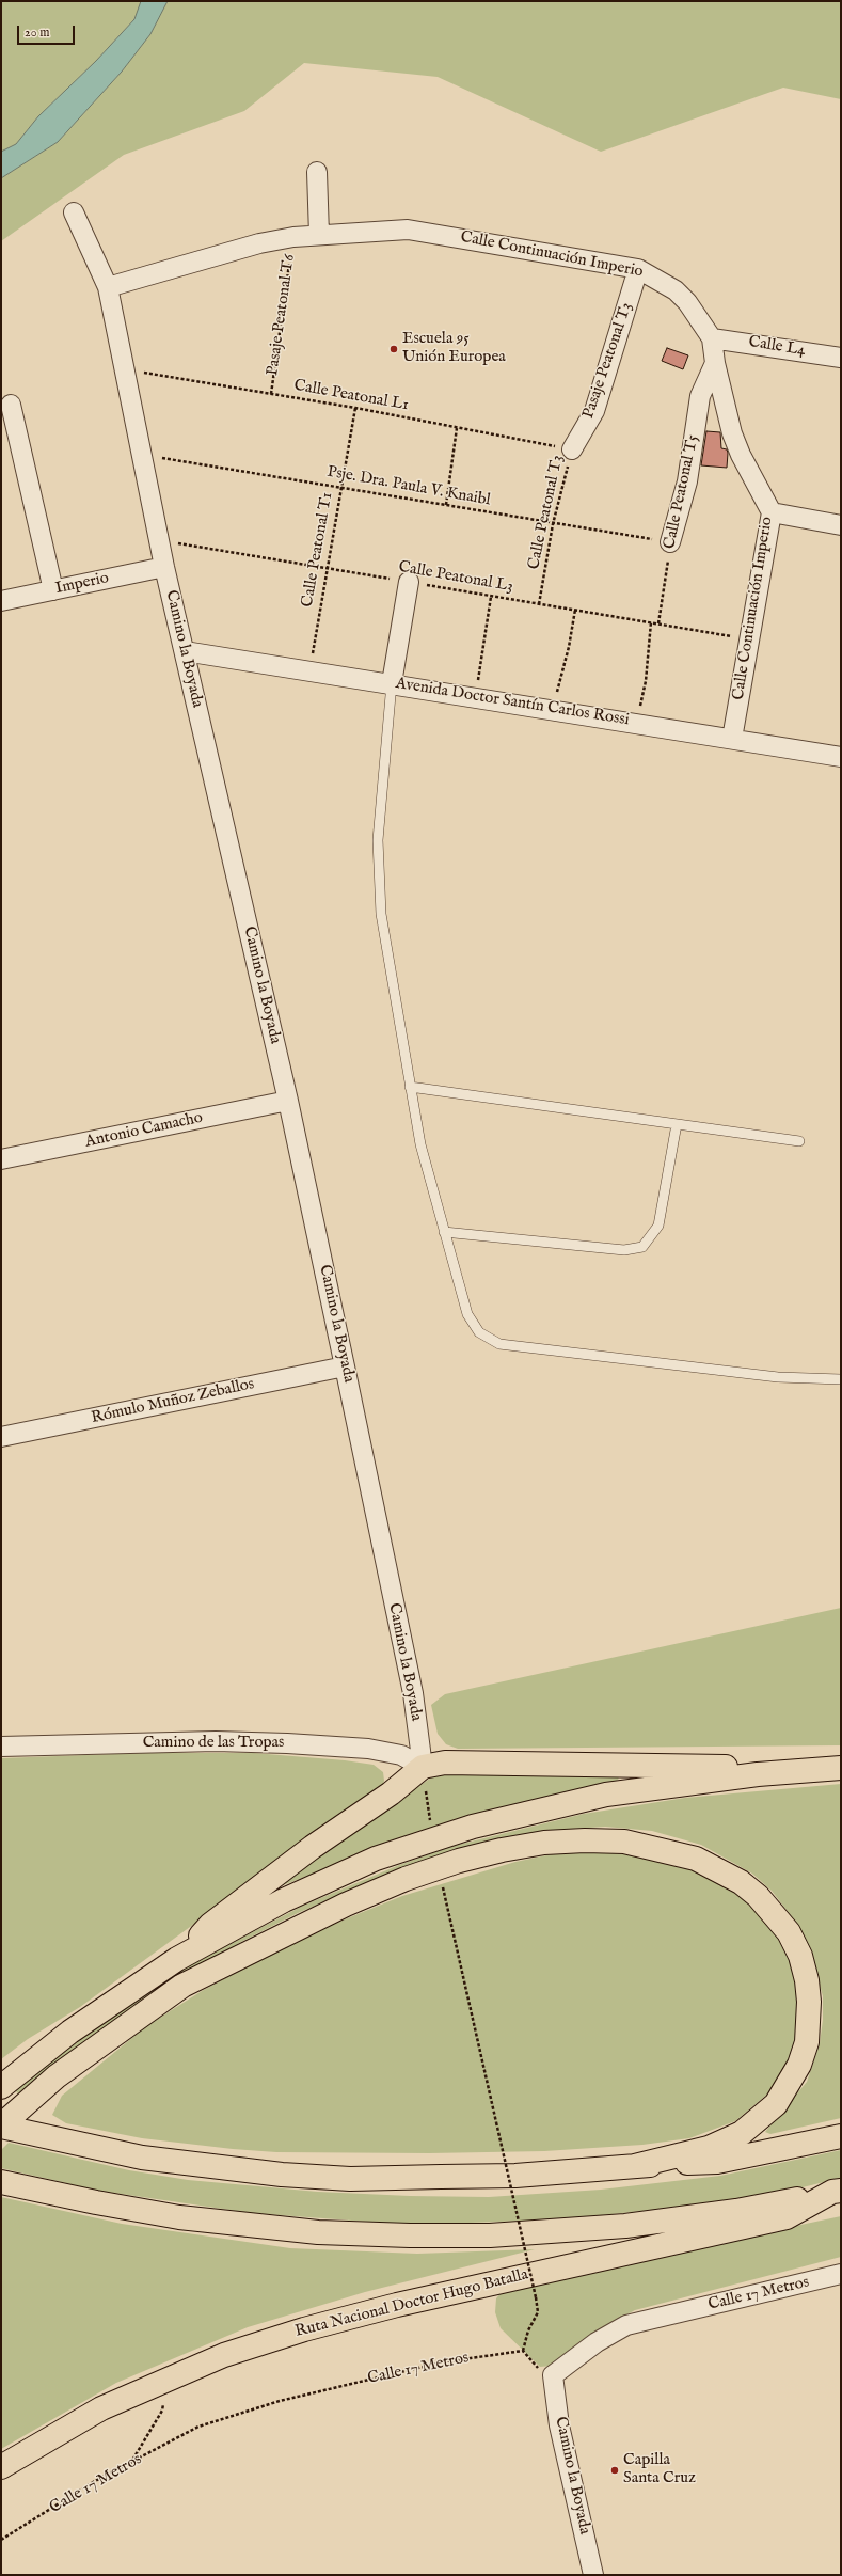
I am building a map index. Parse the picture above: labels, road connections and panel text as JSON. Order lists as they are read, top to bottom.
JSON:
{
  "streets": {
    "highway": ["Ruta Nacional Doctor Hugo Batalla"],
    "street": [
      "Calle Continuación Imperio",
      "Calle L4",
      "Pasaje Peatonal T3",
      "Calle Peatonal T5",
      "Imperio",
      "Camino la Boyada",
      "Avenida Doctor Santín Carlos Rossi",
      "Antonio Camacho",
      "Rómulo Muñoz Zeballos",
      "Camino de las Tropas",
      "Calle 17 Metros"
    ],
    "path": [
      "Pasaje Peatonal T6",
      "Calle Peatonal L1",
      "Psje. Dra. Paula V. Knaibl",
      "Calle Peatonal T3",
      "Calle Peatonal T1",
      "Calle Peatonal L3"
    ]
  },
  "crossings": [
    ["Calle Continuación Imperio", "Pasaje Peatonal T6"],
    ["Calle Continuación Imperio", "Calle L4"],
    ["Calle Continuación Imperio", "Pasaje Peatonal T3"],
    ["Calle Continuación Imperio", "Calle Peatonal T5"],
    ["Calle Continuación Imperio", "Calle Peatonal L3"],
    ["Calle Continuación Imperio", "Camino la Boyada"],
    ["Calle Continuación Imperio", "Avenida Doctor Santín Carlos Rossi"],
    ["Pasaje Peatonal T6", "Calle Peatonal L1"],
    ["Pasaje Peatonal T3", "Calle Peatonal L1"],
    ["Pasaje Peatonal T3", "Calle Peatonal T3"],
    ["Calle Peatonal L1", "Calle Peatonal T3"],
    ["Calle Peatonal L1", "Calle Peatonal T1"],
    ["Calle Peatonal L1", "Camino la Boyada"],
    ["Psje. Dra. Paula V. Knaibl", "Calle Peatonal T5"],
    ["Psje. Dra. Paula V. Knaibl", "Calle Peatonal T3"],
    ["Psje. Dra. Paula V. Knaibl", "Calle Peatonal T1"],
    ["Psje. Dra. Paula V. Knaibl", "Camino la Boyada"],
    ["Calle Peatonal T5", "Calle Peatonal L3"],
    ["Calle Peatonal T3", "Calle Peatonal L3"],
    ["Calle Peatonal T1", "Calle Peatonal L3"],
    ["Calle Peatonal T1", "Avenida Doctor Santín Carlos Rossi"],
    ["Calle Peatonal L3", "Camino la Boyada"],
    ["Imperio", "Camino la Boyada"],
    ["Camino la Boyada", "Avenida Doctor Santín Carlos Rossi"],
    ["Camino la Boyada", "Antonio Camacho"],
    ["Camino la Boyada", "Rómulo Muñoz Zeballos"],
    ["Camino la Boyada", "Camino de las Tropas"],
    ["Camino la Boyada", "Calle 17 Metros"]
  ],
  "places": ["Escuela 95 Unión Europea", "Capilla Santa Cruz"],
  "scale_bar": "20 m"
}
